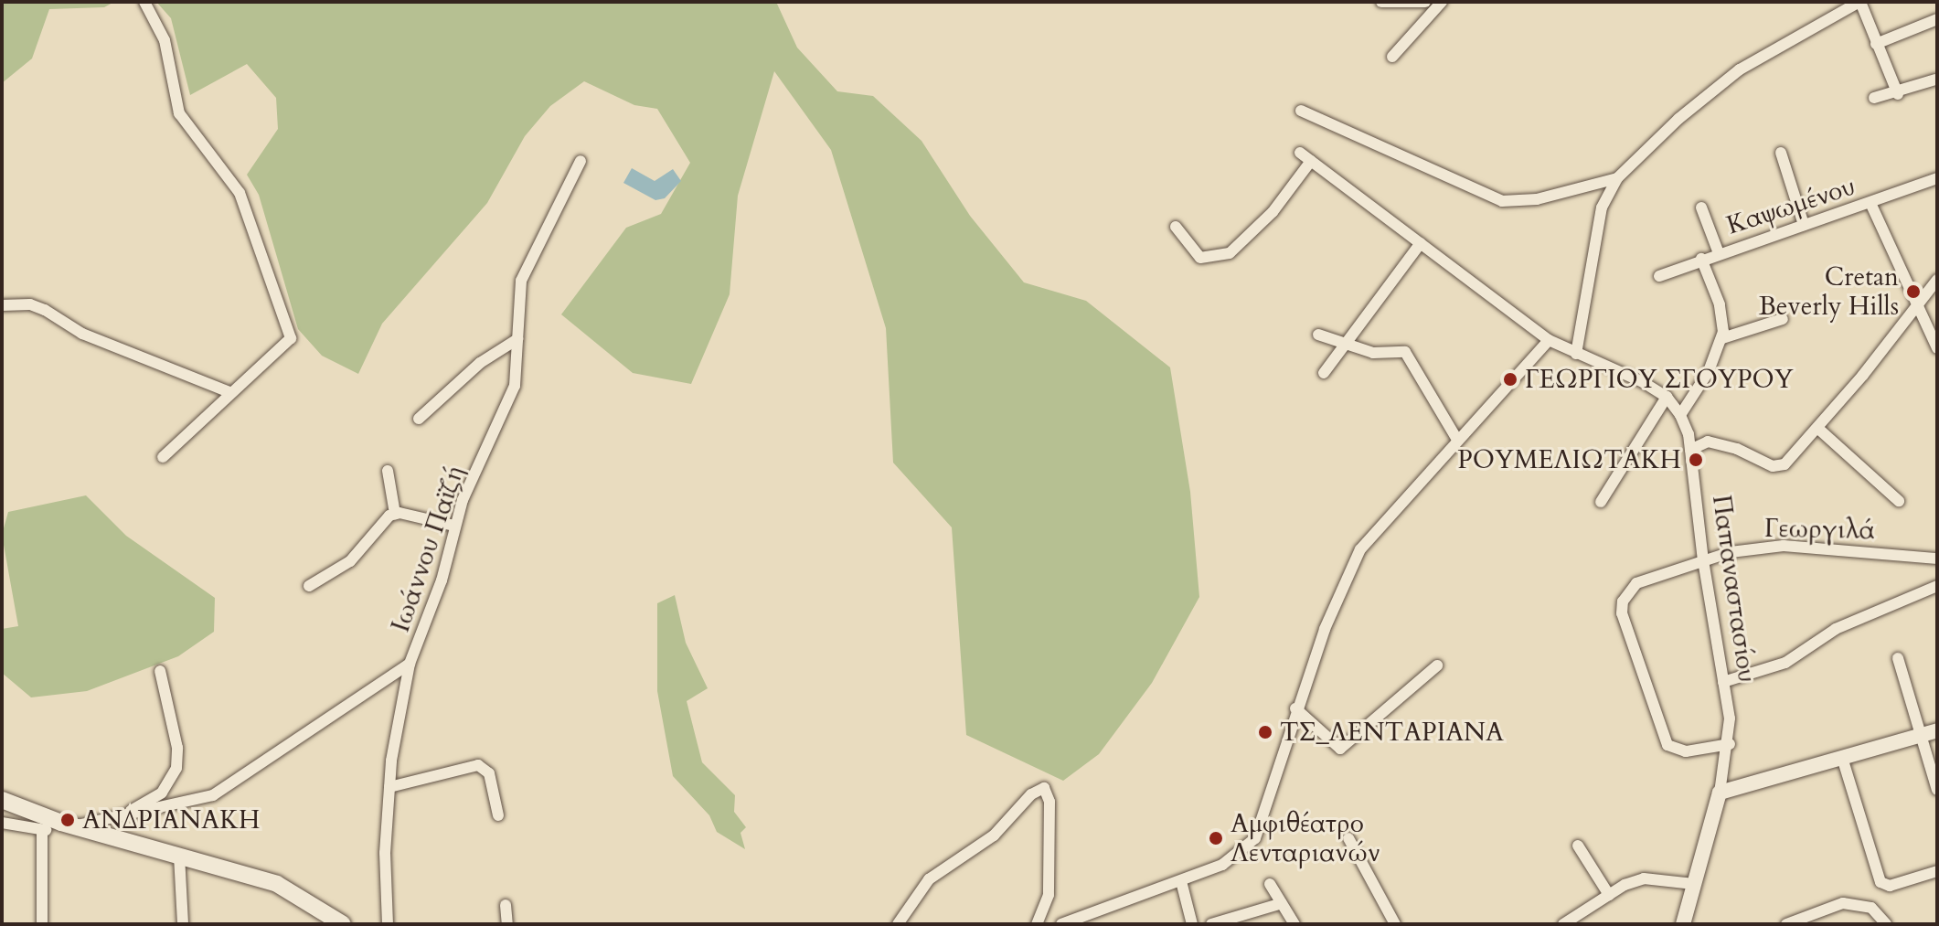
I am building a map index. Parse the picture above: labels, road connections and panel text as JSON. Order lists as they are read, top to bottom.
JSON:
{
  "streets": {
    "street": [
      "Καψωμένου",
      "Γεωργιλά",
      "Ιωάννου Παϊζή",
      "Παπαναστασίου"
    ]
  },
  "crossings": [
    ["Γεωργιλά", "Παπαναστασίου"]
  ],
  "places": [
    "Cretan Beverly Hills",
    "ΓΕΩΡΓΙΟΥ ΣΓΟΥΡΟΥ",
    "ΡΟΥΜΕΛΙΩΤΑΚΗ",
    "ΤΣ_ΛΕΝΤΑΡΙΑΝΑ",
    "ΑΝΔΡΙΑΝΑΚΗ",
    "Αμφιθέατρο Λενταριανών"
  ]
}
